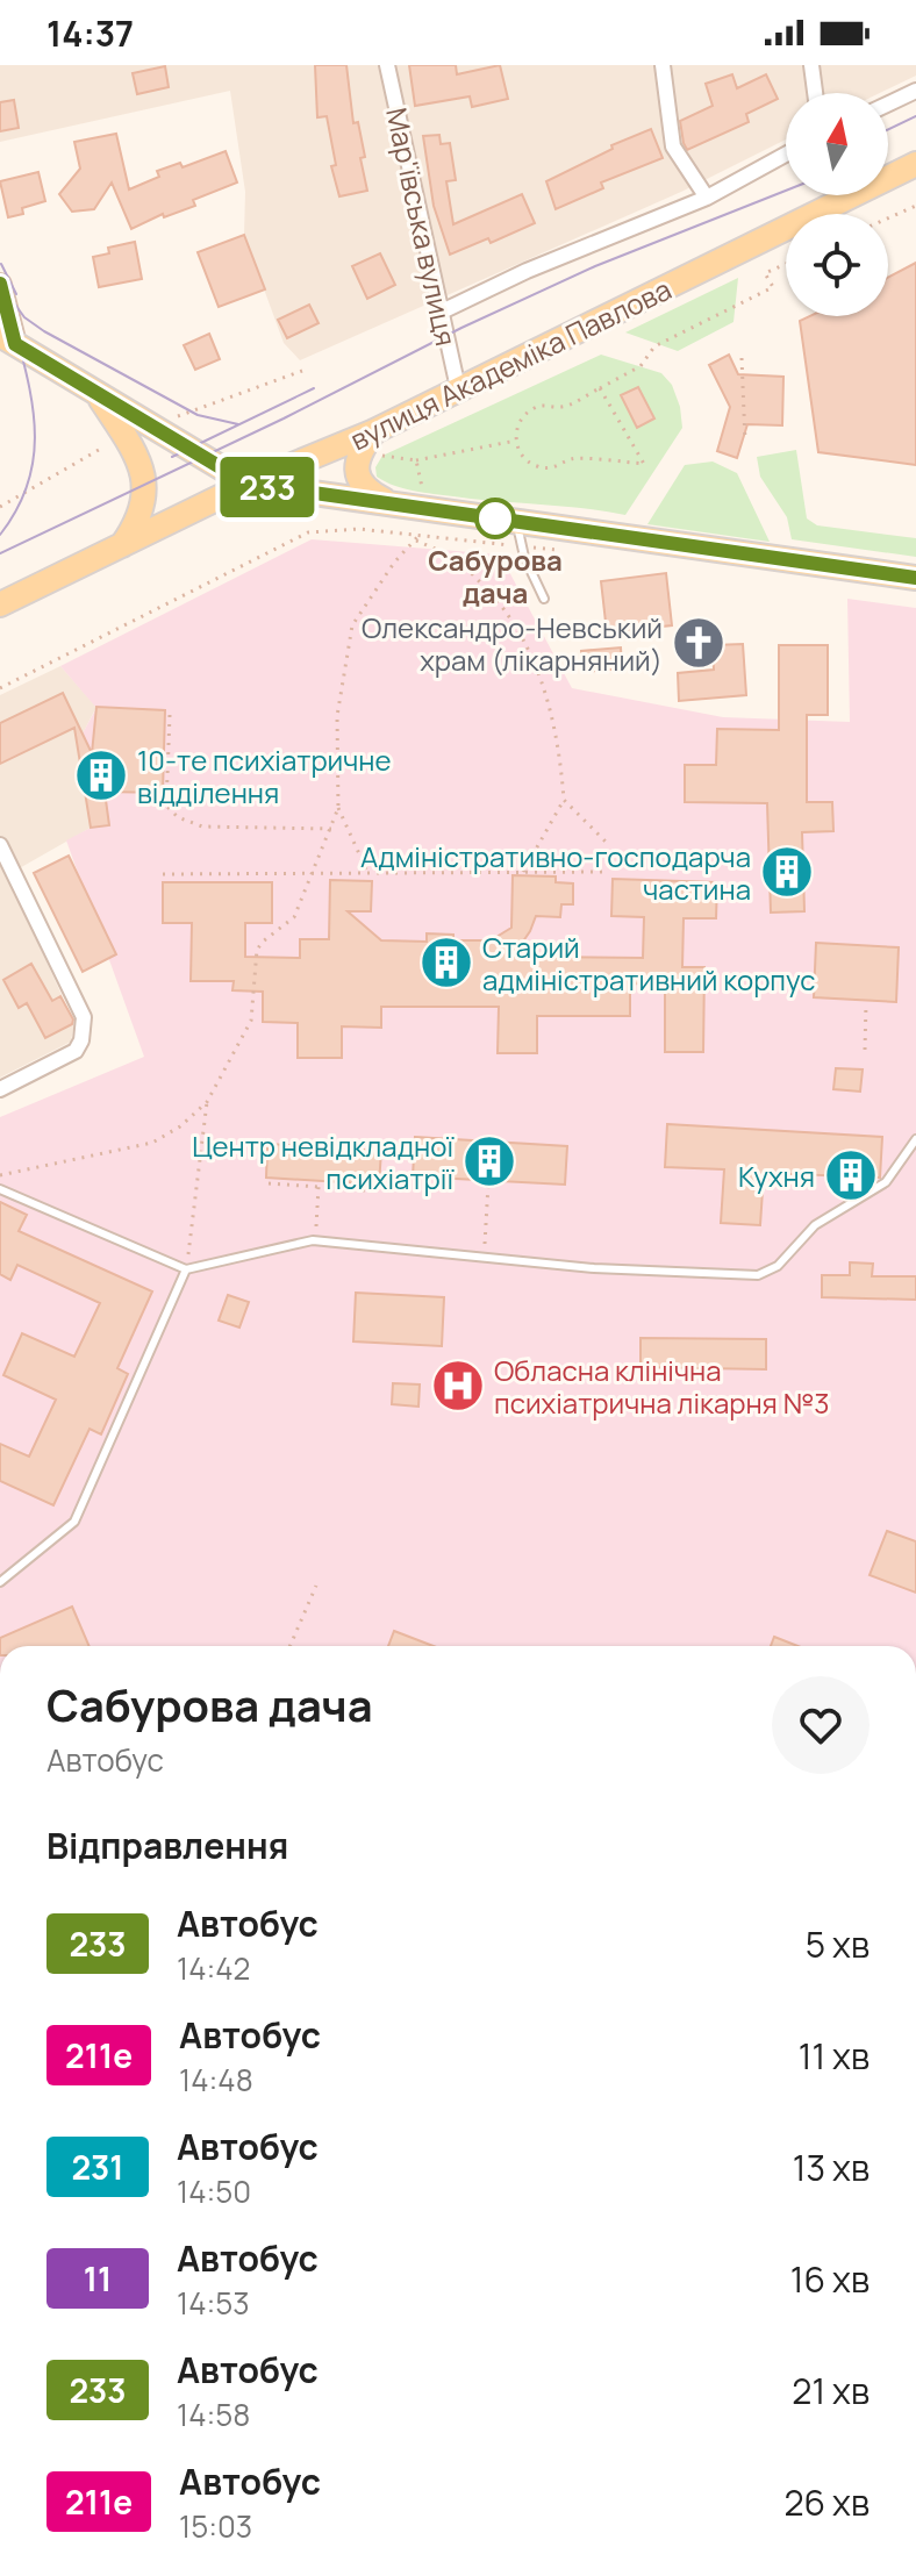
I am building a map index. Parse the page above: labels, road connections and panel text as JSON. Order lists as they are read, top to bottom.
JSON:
{
  "streets": {
    "main road": ["вулиця Академіка Павлова"],
    "street": ["Мар'ївська вулиця"]
  },
  "crossings": [
    ["Мар'ївська вулиця", "вулиця Академіка Павлова"]
  ],
  "places": {
    "other": ["Сабурова дача"],
    "church": ["Олександро-Невський храм (лікарняний)"],
    "building": [
      "10-те психіатричне відділення",
      "Адміністративно-господарча частина",
      "Старий адміністративний корпус",
      "Центр невідкладної психіатрії",
      "Кухня"
    ],
    "hospital": ["Обласна клінічна психіатрична лікарня №3"]
  },
  "lines": ["bus line 233"],
  "north": "top",
  "page": {
    "status": "14:37",
    "on_map": "233",
    "heading": [
      ["Сабурова дача", "Автобус"],
      "Відправлення"
    ],
    "list": [
      {
        "mark": "233",
        "name": "Автобус",
        "note": "14:42",
        "value": "5 хв"
      },
      {
        "mark": "211е",
        "name": "Автобус",
        "note": "14:48",
        "value": "11 хв"
      },
      {
        "mark": "231",
        "name": "Автобус",
        "note": "14:50",
        "value": "13 хв"
      },
      {
        "mark": "11",
        "name": "Автобус",
        "note": "14:53",
        "value": "16 хв"
      },
      {
        "mark": "233",
        "name": "Автобус",
        "note": "14:58",
        "value": "21 хв"
      },
      {
        "mark": "211е",
        "name": "Автобус",
        "note": "15:03",
        "value": "26 хв"
      }
    ]
  }
}
